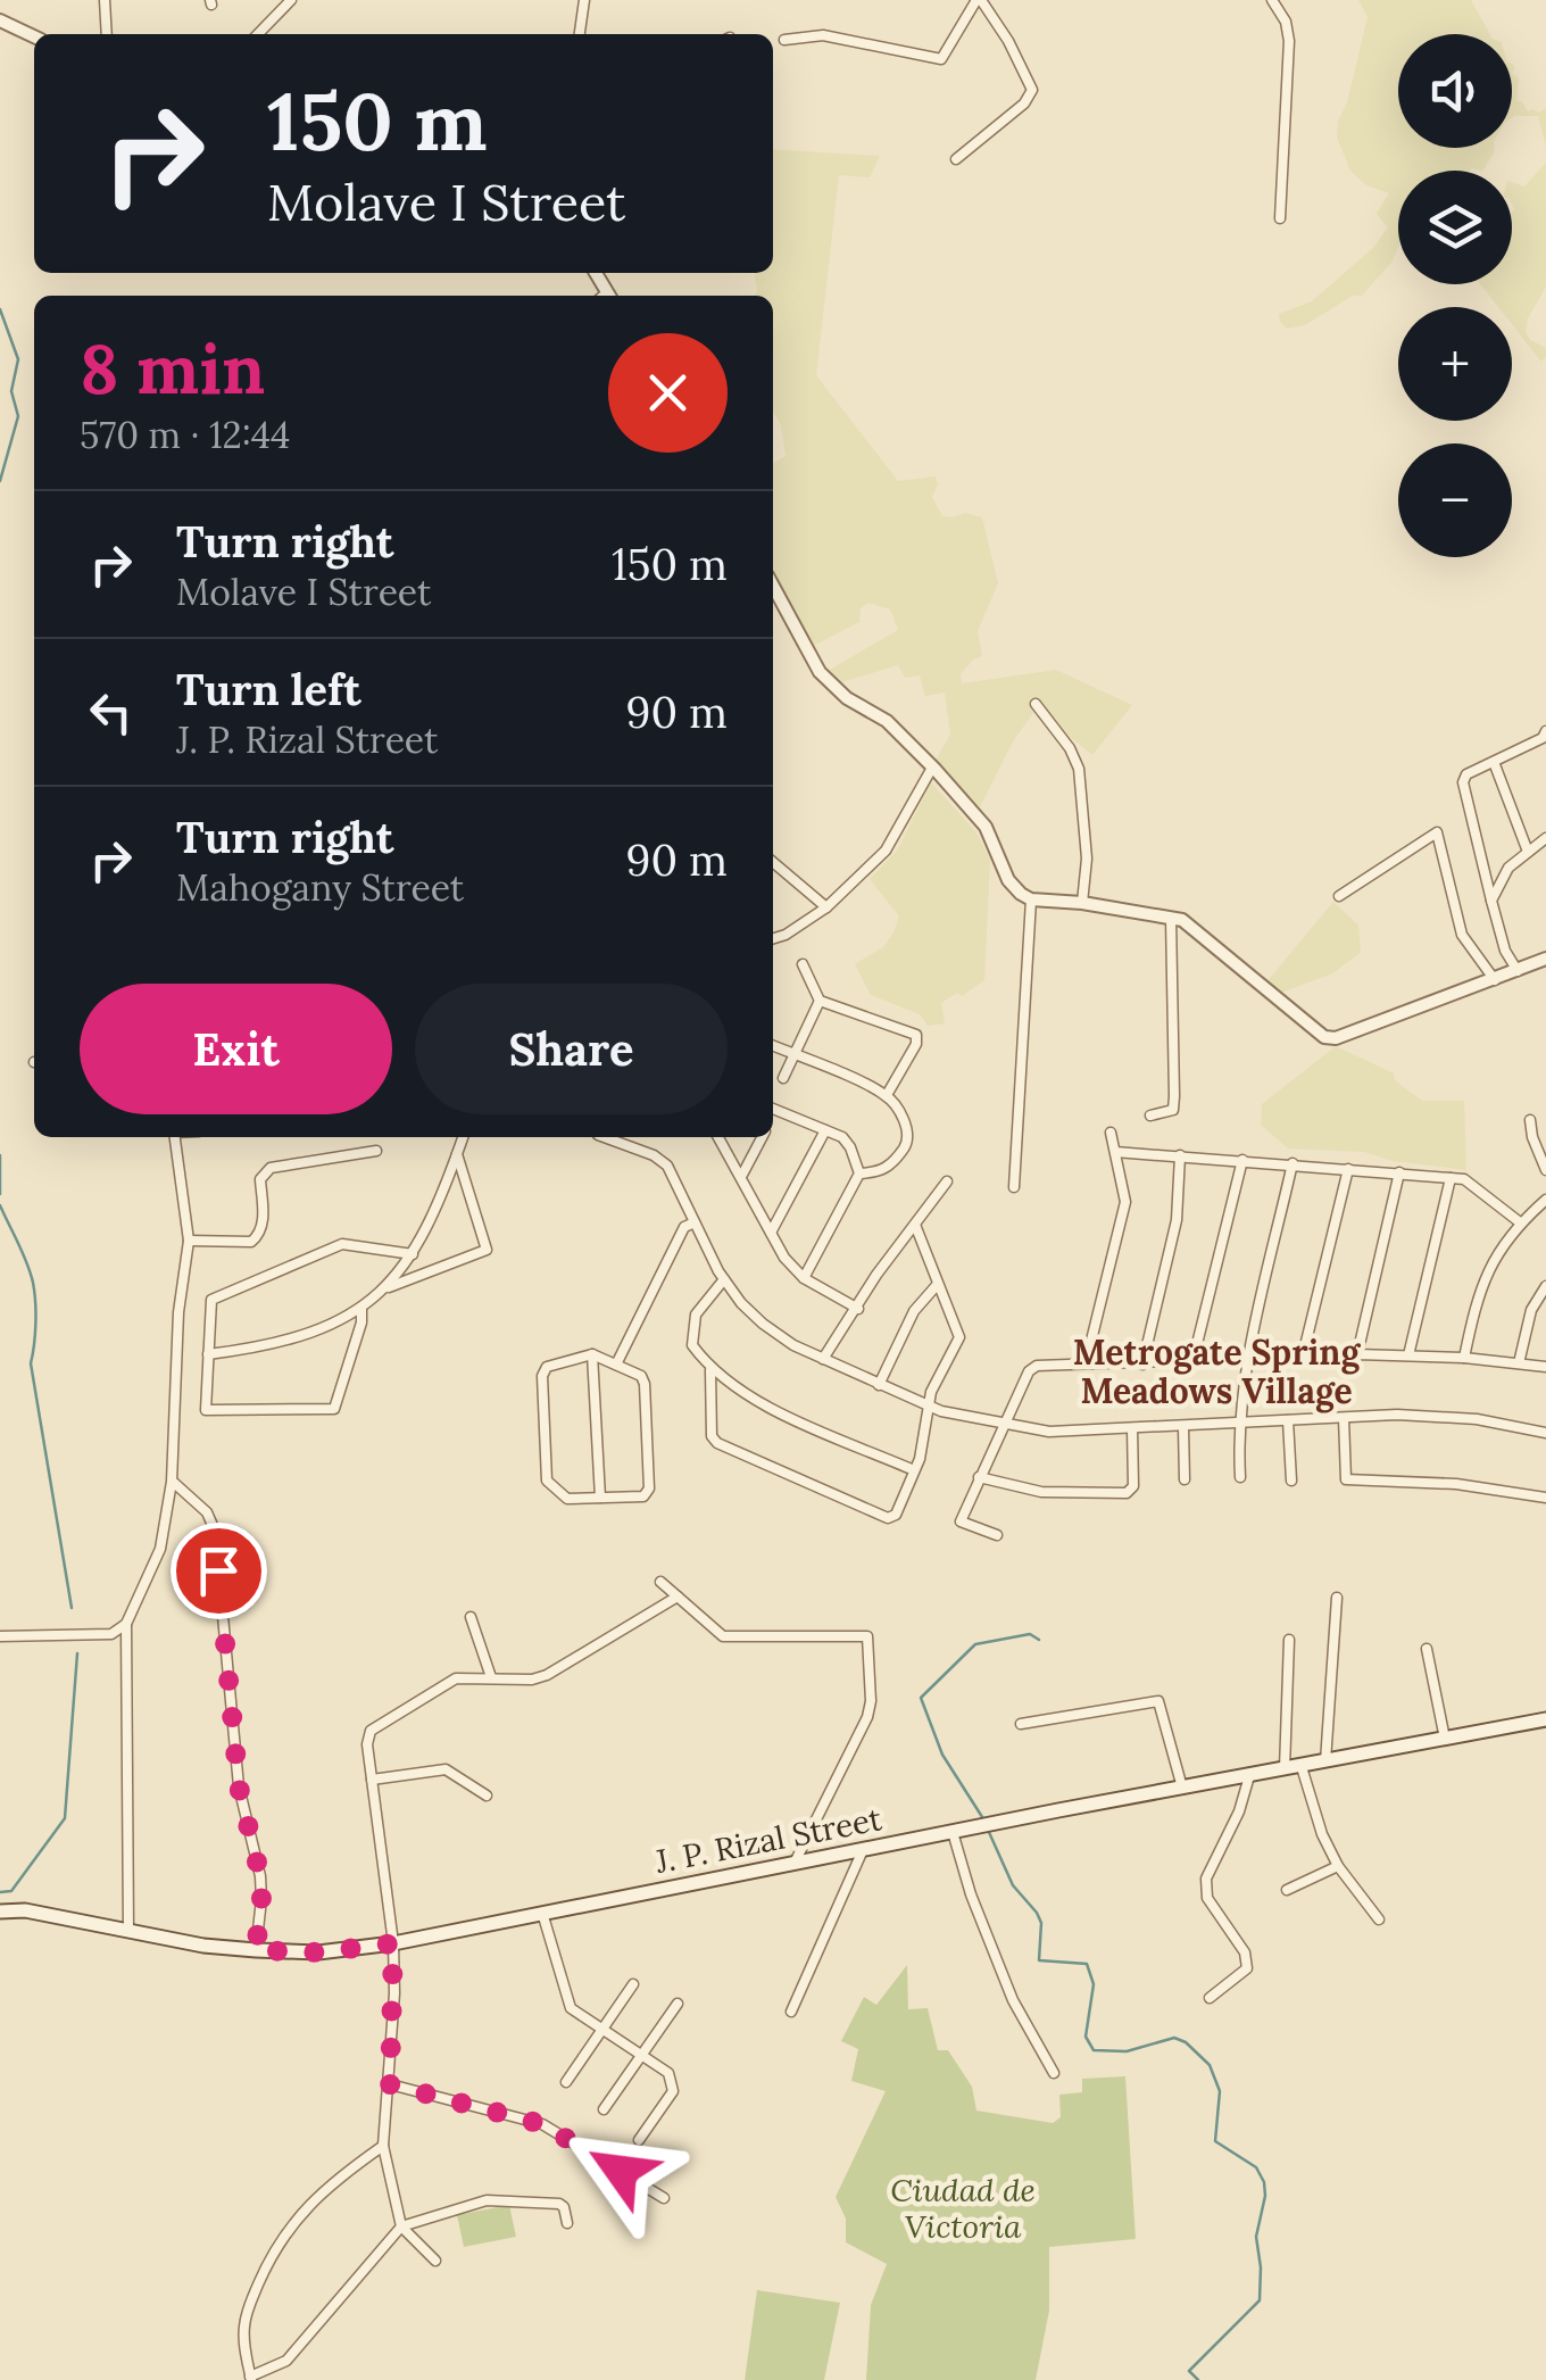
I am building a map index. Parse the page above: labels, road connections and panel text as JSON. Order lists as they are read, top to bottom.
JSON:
{
  "streets": {
    "main road": ["J. P. Rizal Street"]
  },
  "districts": ["Metrogate Spring Meadows Village"],
  "parks": ["Ciudad de Victoria"],
  "page": {
    "map_buttons": ["+", "−"],
    "turn": ["150 m", "Molave I Street"],
    "heading": ["8 min", "570 m · 12:44"],
    "list": [
      {
        "name": "Turn right",
        "note": "Molave I Street",
        "value": "150 m"
      },
      {
        "name": "Turn left",
        "note": "J. P. Rizal Street",
        "value": "90 m"
      },
      {
        "name": "Turn right",
        "note": "Mahogany Street",
        "value": "90 m"
      }
    ],
    "buttons": ["Exit", "Share"]
  }
}
